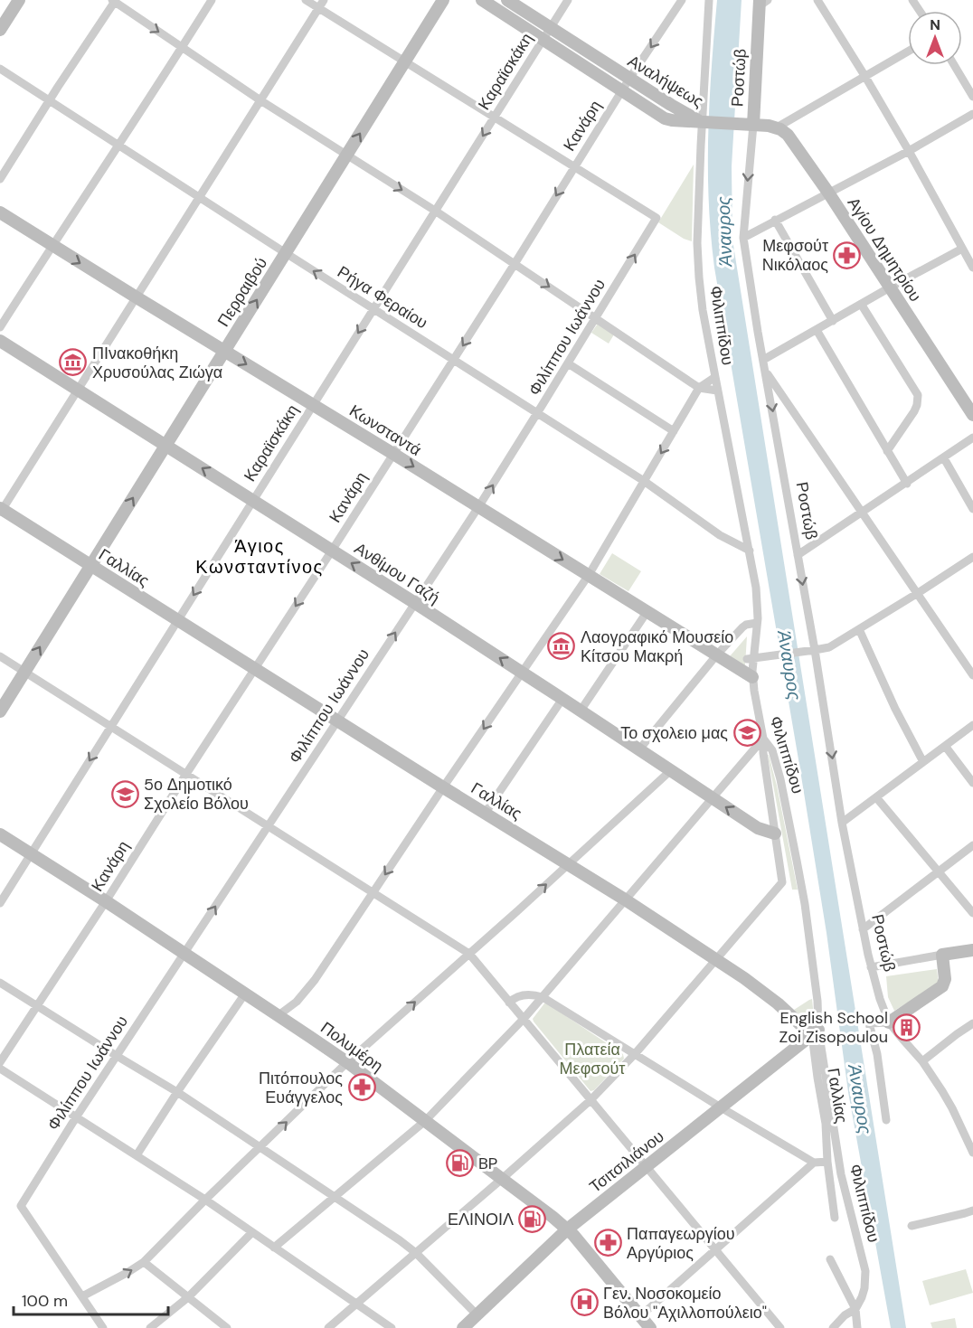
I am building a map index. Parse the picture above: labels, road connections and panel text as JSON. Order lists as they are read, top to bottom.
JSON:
{
  "streets": {
    "street": [
      "Καραϊσκάκη",
      "Ροστώβ",
      "Αναλήψεως",
      "Κανάρη",
      "Αγίου Δημητρίου",
      "Περραιβού",
      "Ρήγα Φεραίου",
      "Φιλιππίδου",
      "Φιλίππου Ιωάννου",
      "Κωνσταντά",
      "Γαλλίας",
      "Ανθίμου Γαζή",
      "Πολυμέρη",
      "Τσιτσιλιάνου"
    ]
  },
  "crossings": [
    ["Καραϊσκάκη", "Αναλήψεως"],
    ["Καραϊσκάκη", "Ρήγα Φεραίου"],
    ["Καραϊσκάκη", "Κωνσταντά"],
    ["Καραϊσκάκη", "Γαλλίας"],
    ["Καραϊσκάκη", "Ανθίμου Γαζή"],
    ["Καραϊσκάκη", "Πολυμέρη"],
    ["Αναλήψεως", "Κανάρη"],
    ["Αναλήψεως", "Φιλιππίδου"],
    ["Κανάρη", "Ρήγα Φεραίου"],
    ["Κανάρη", "Φιλίππου Ιωάννου"],
    ["Κανάρη", "Κωνσταντά"],
    ["Κανάρη", "Γαλλίας"],
    ["Κανάρη", "Ανθίμου Γαζή"],
    ["Κανάρη", "Πολυμέρη"],
    ["Περραιβού", "Ρήγα Φεραίου"],
    ["Περραιβού", "Κωνσταντά"],
    ["Περραιβού", "Γαλλίας"],
    ["Περραιβού", "Ανθίμου Γαζή"],
    ["Ρήγα Φεραίου", "Φιλιππίδου"],
    ["Ρήγα Φεραίου", "Φιλίππου Ιωάννου"],
    ["Φιλιππίδου", "Κωνσταντά"],
    ["Φιλιππίδου", "Γαλλίας"],
    ["Φιλιππίδου", "Τσιτσιλιάνου"],
    ["Φιλίππου Ιωάννου", "Κωνσταντά"],
    ["Φιλίππου Ιωάννου", "Γαλλίας"],
    ["Φιλίππου Ιωάννου", "Ανθίμου Γαζή"],
    ["Φιλίππου Ιωάννου", "Πολυμέρη"],
    ["Γαλλίας", "Τσιτσιλιάνου"],
    ["Πολυμέρη", "Τσιτσιλιάνου"]
  ],
  "one_way": [
    "Καραϊσκάκη",
    "Κανάρη",
    "Φιλίππου Ιωάννου",
    "Κωνσταντά",
    "Ανθίμου Γαζή"
  ],
  "districts": ["Άγιος Κωνσταντίνος"],
  "water": ["Άναυρος"],
  "parks": ["Πλατεία Μεφσούτ"],
  "places": {
    "pharmacy": ["Μεφσούτ Νικόλαος", "Πιτόπουλος Ευάγγελος", "Παπαγεωργίου Αργύριος"],
    "museum": ["ΠΙνακοθήκη Χρυσούλας Ζιώγα", "Λαογραφικό Μουσείο Κίτσου Μακρή"],
    "school or university": ["Το σχολειο μας", "5ο Δημοτικό Σχολείο Βόλου"],
    "building": ["English School Zoi Zisopoulou"],
    "fuel station": ["BP", "ΕΛΙΝΟΙΛ"],
    "hospital": ["Γεν. Νοσοκομείο Βόλου \"Αχιλλοπούλειο\""]
  },
  "scale_bar": "100 m",
  "north": "top"
}
